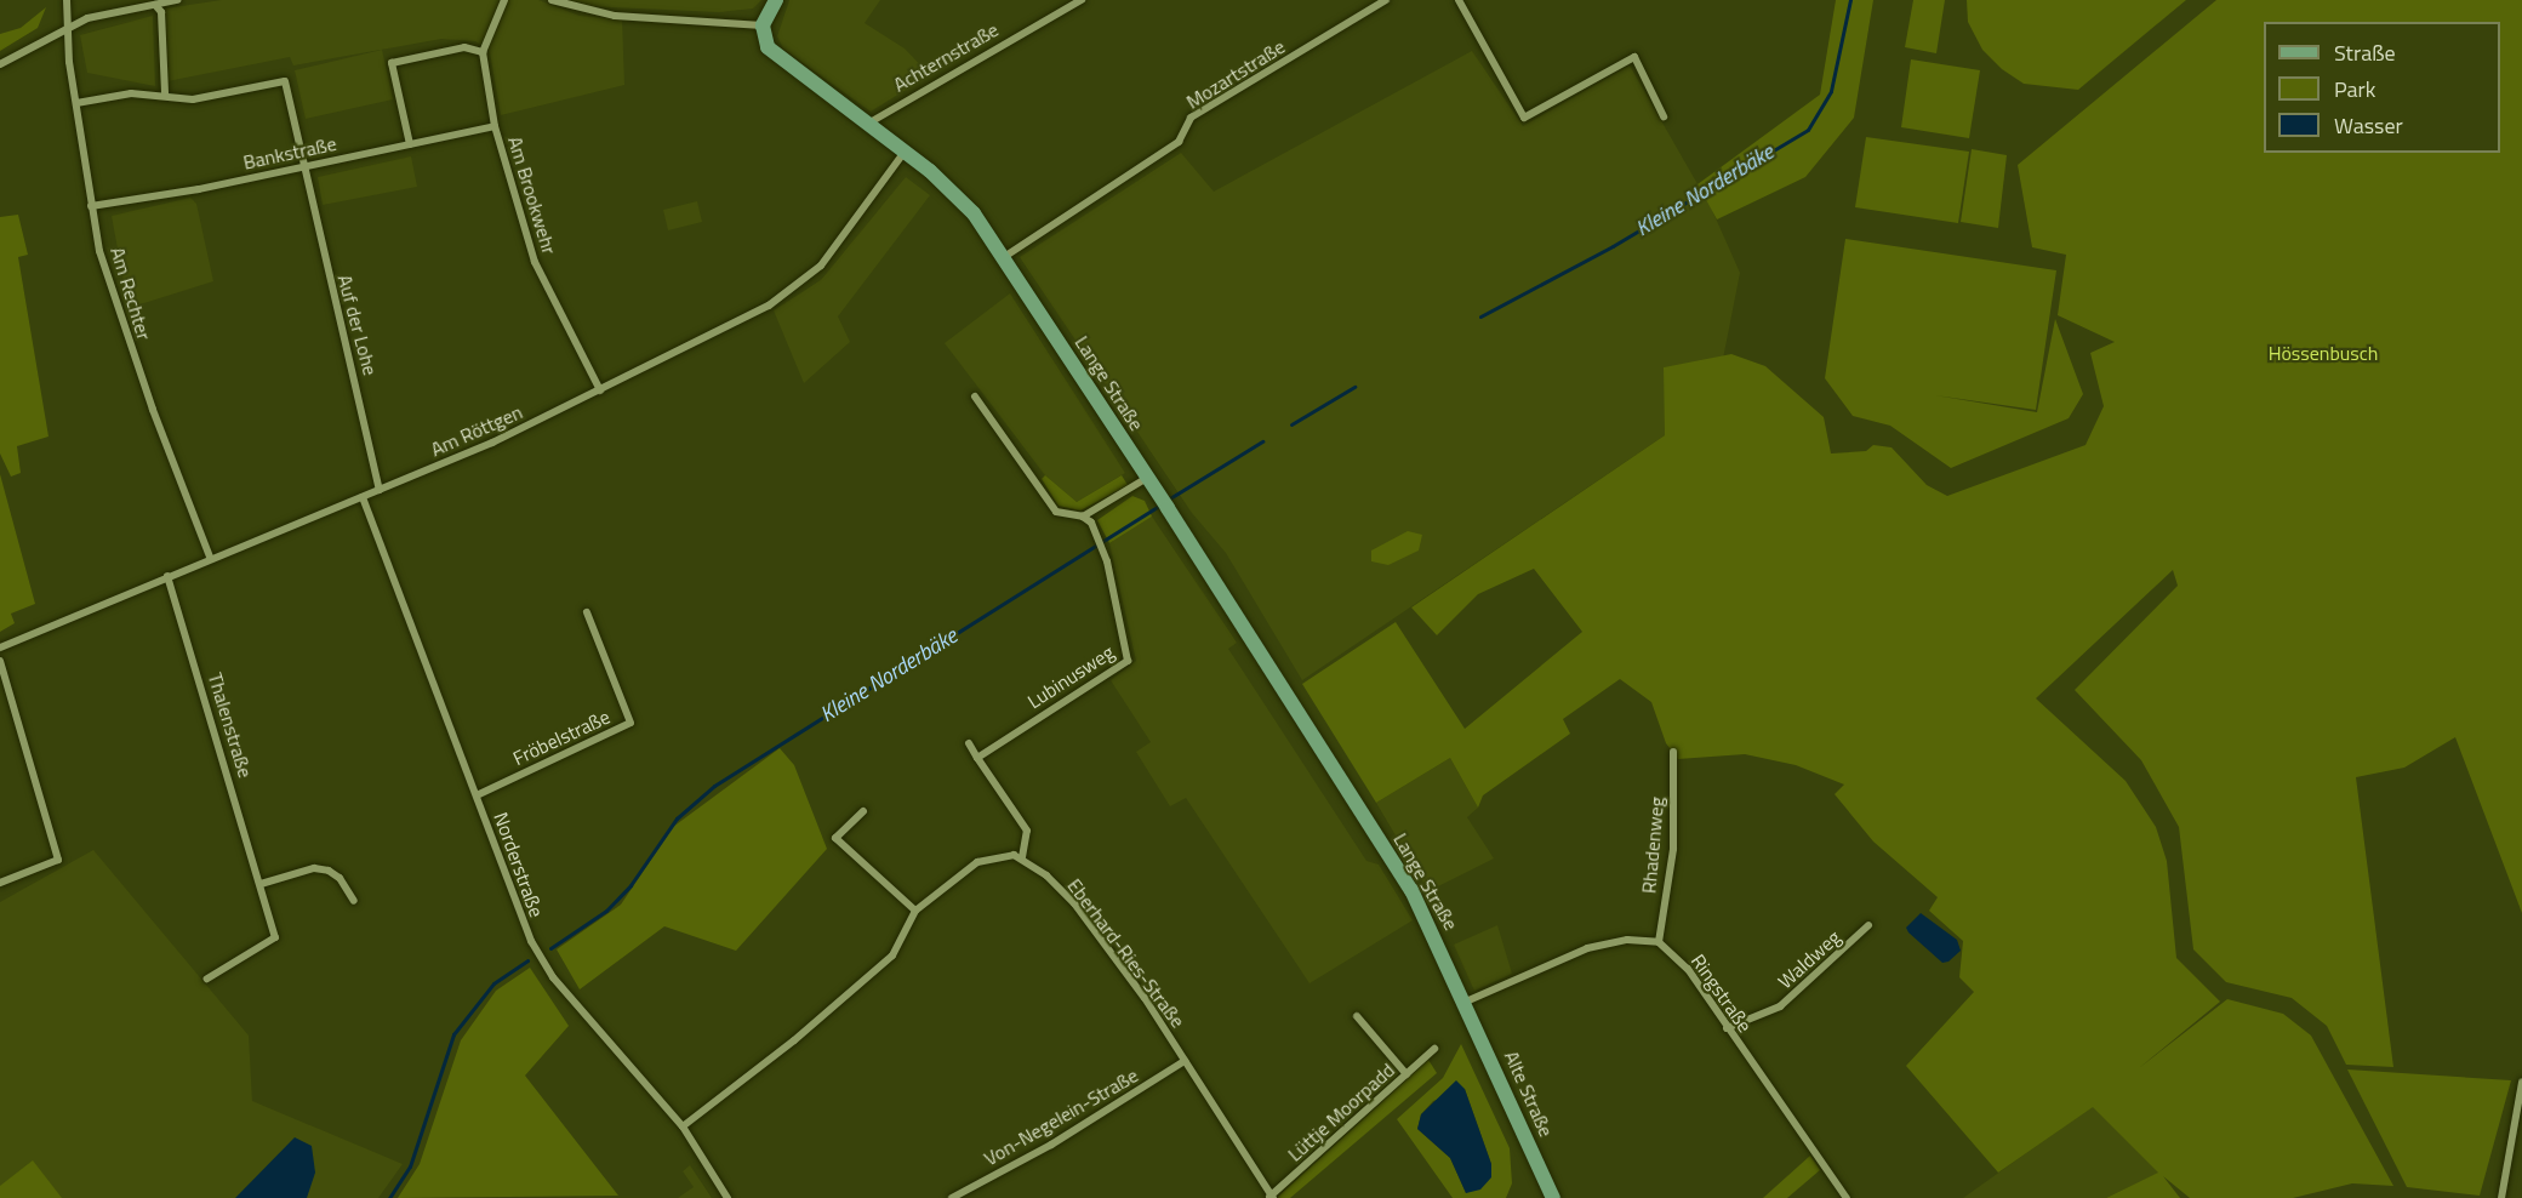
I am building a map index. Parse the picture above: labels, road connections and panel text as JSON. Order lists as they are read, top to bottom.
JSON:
{
  "streets": {
    "street": [
      "Achternstraße",
      "Mozartstraße",
      "Bankstraße",
      "Am Brookwehr",
      "Am Rechter",
      "Auf der Lohe",
      "Lange Straße",
      "Am Röttgen",
      "Lubinusweg",
      "Thalenstraße",
      "Fröbelstraße",
      "Rhadenweg",
      "Norderstraße",
      "Eberhard-Ries-Straße",
      "Waldweg",
      "Ringstraße",
      "Alte Straße",
      "Lüttje Moorpadd",
      "Von-Negelein-Straße"
    ]
  },
  "crossings": [
    ["Achternstraße", "Lange Straße"],
    ["Mozartstraße", "Lange Straße"],
    ["Bankstraße", "Am Brookwehr"],
    ["Bankstraße", "Am Rechter"],
    ["Bankstraße", "Auf der Lohe"],
    ["Am Brookwehr", "Am Röttgen"],
    ["Am Rechter", "Am Röttgen"],
    ["Auf der Lohe", "Am Röttgen"],
    ["Lange Straße", "Am Röttgen"],
    ["Lange Straße", "Alte Straße"],
    ["Am Röttgen", "Thalenstraße"],
    ["Am Röttgen", "Norderstraße"],
    ["Fröbelstraße", "Norderstraße"],
    ["Rhadenweg", "Ringstraße"],
    ["Eberhard-Ries-Straße", "Lüttje Moorpadd"],
    ["Eberhard-Ries-Straße", "Von-Negelein-Straße"],
    ["Waldweg", "Ringstraße"]
  ],
  "water": ["Kleine Norderbäke"],
  "parks": ["Hössenbusch"],
  "legend": ["Straße", "Park", "Wasser"]
}
